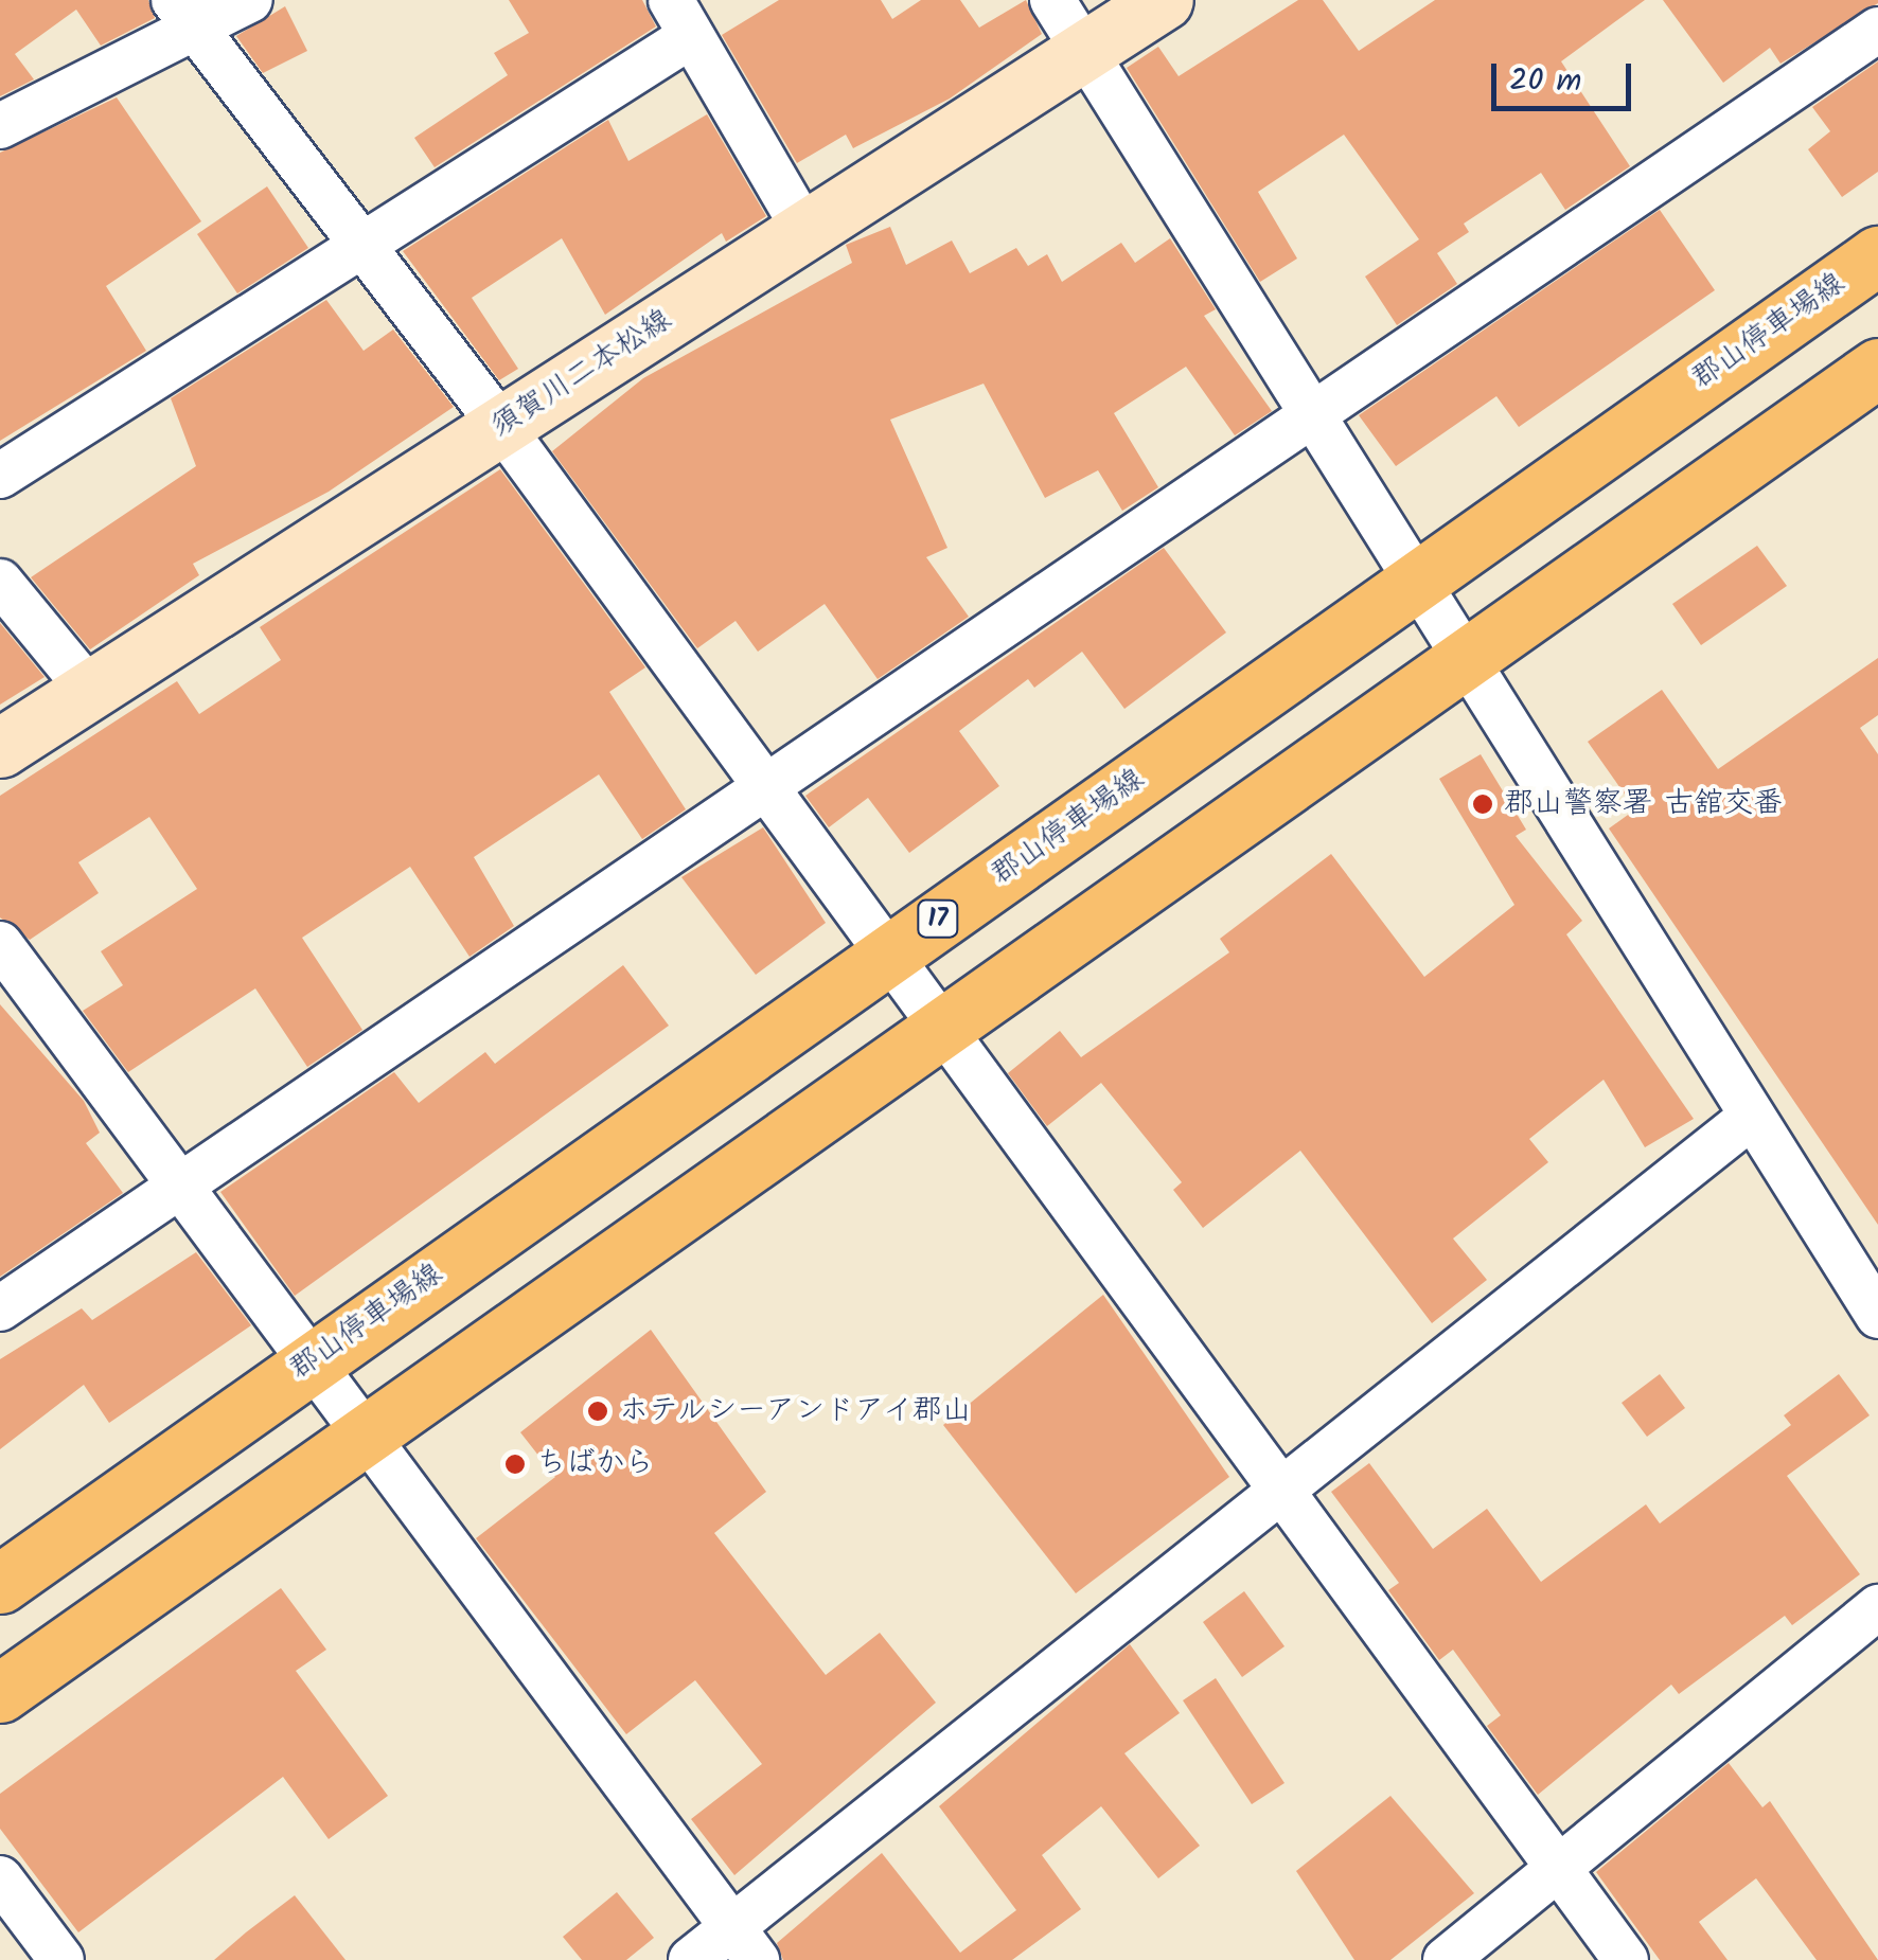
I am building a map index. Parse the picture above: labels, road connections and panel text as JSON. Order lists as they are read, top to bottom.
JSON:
{
  "streets": {
    "main road": ["郡山停車場線", "須賀川二本松線", "17"]
  },
  "places": ["郡山警察署 古舘交番", "ホテルシーアンドアイ郡山", "ちばから"],
  "scale_bar": "20 m"
}
